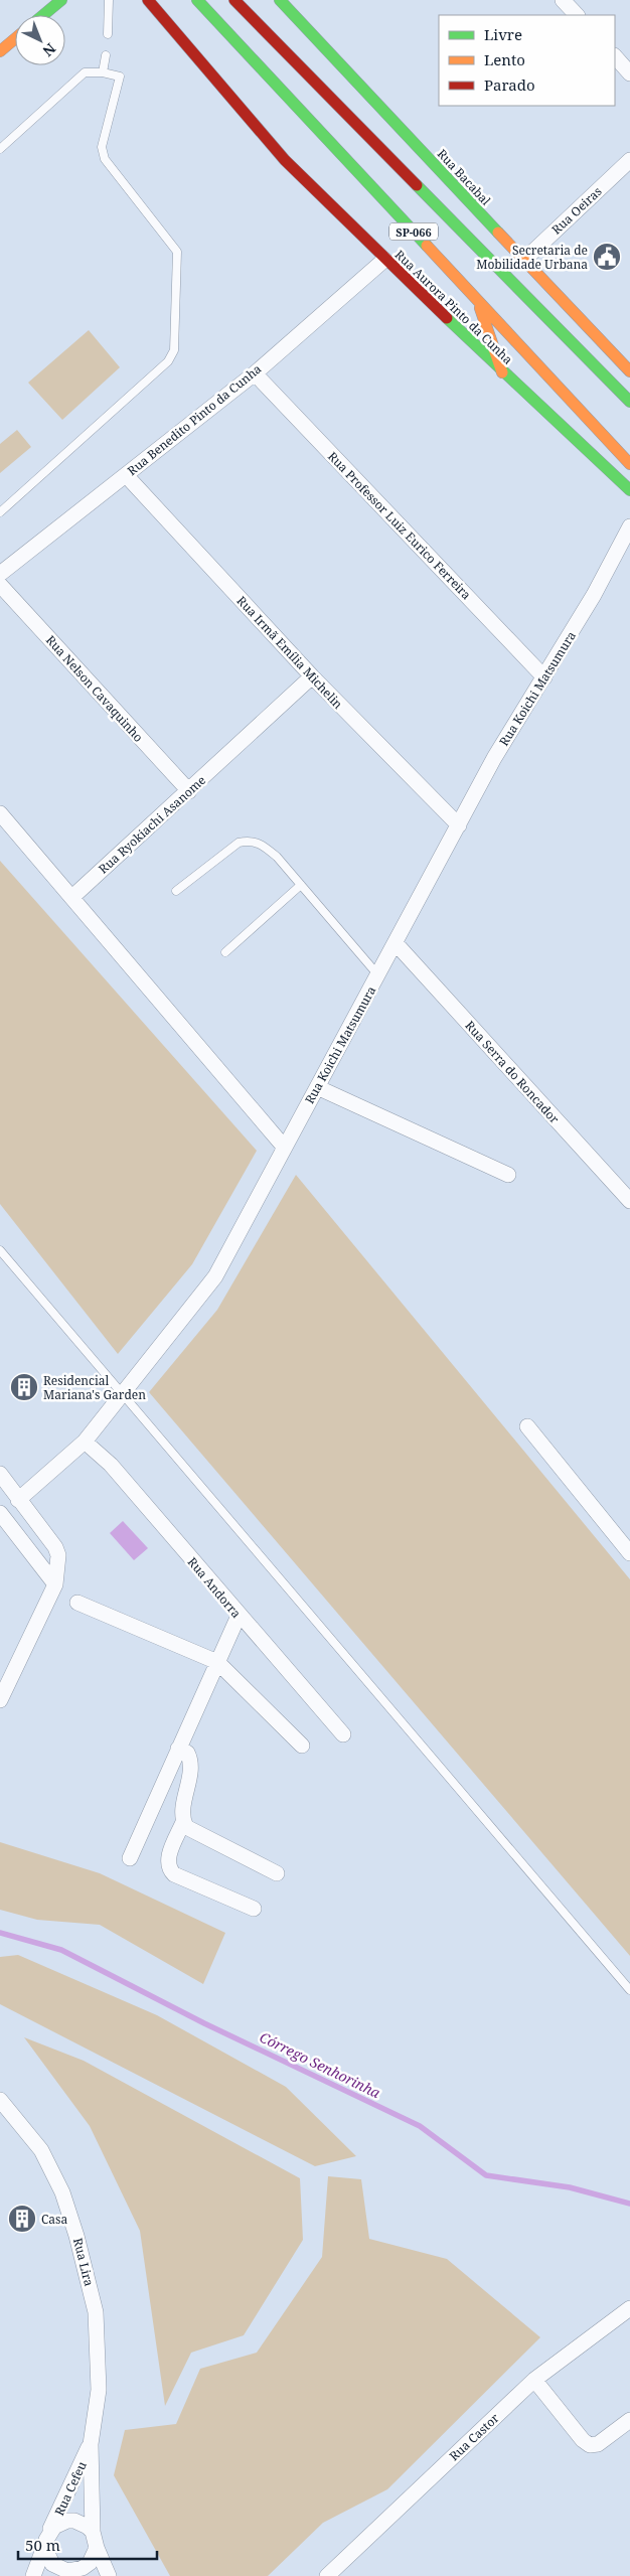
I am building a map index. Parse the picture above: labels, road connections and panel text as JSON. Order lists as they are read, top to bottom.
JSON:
{
  "streets": {
    "street": [
      "Rua Bacabal",
      "Rua Oeiras",
      "SP-066",
      "Rua Aurora Pinto da Cunha",
      "Rua Benedito Pinto da Cunha",
      "Rua Professor Luiz Eurico Ferreira",
      "Rua Irmã Emília Michelin",
      "Rua Nelson Cavaquinho",
      "Rua Koichi Matsumura",
      "Rua Ryokiachi Asanome",
      "Rua Serra do Roncador",
      "Rua Andorra",
      "Rua Lira",
      "Rua Castor",
      "Rua Cefeu"
    ]
  },
  "crossings": [
    ["Rua Bacabal", "Rua Oeiras"],
    ["Rua Aurora Pinto da Cunha", "Rua Benedito Pinto da Cunha"],
    ["Rua Benedito Pinto da Cunha", "Rua Professor Luiz Eurico Ferreira"],
    ["Rua Benedito Pinto da Cunha", "Rua Irmã Emília Michelin"],
    ["Rua Professor Luiz Eurico Ferreira", "Rua Koichi Matsumura"],
    ["Rua Irmã Emília Michelin", "Rua Koichi Matsumura"],
    ["Rua Irmã Emília Michelin", "Rua Ryokiachi Asanome"],
    ["Rua Nelson Cavaquinho", "Rua Ryokiachi Asanome"],
    ["Rua Koichi Matsumura", "Rua Serra do Roncador"],
    ["Rua Koichi Matsumura", "Rua Andorra"],
    ["Rua Lira", "Rua Cefeu"]
  ],
  "water": ["Córrego Senhorinha"],
  "places": {
    "public building": ["Secretaria de Mobilidade Urbana"],
    "building": ["Residencial Mariana's Garden", "Casa"]
  },
  "legend": ["Livre", "Lento", "Parado"],
  "scale_bar": "50 m",
  "north": "bottom right"
}
